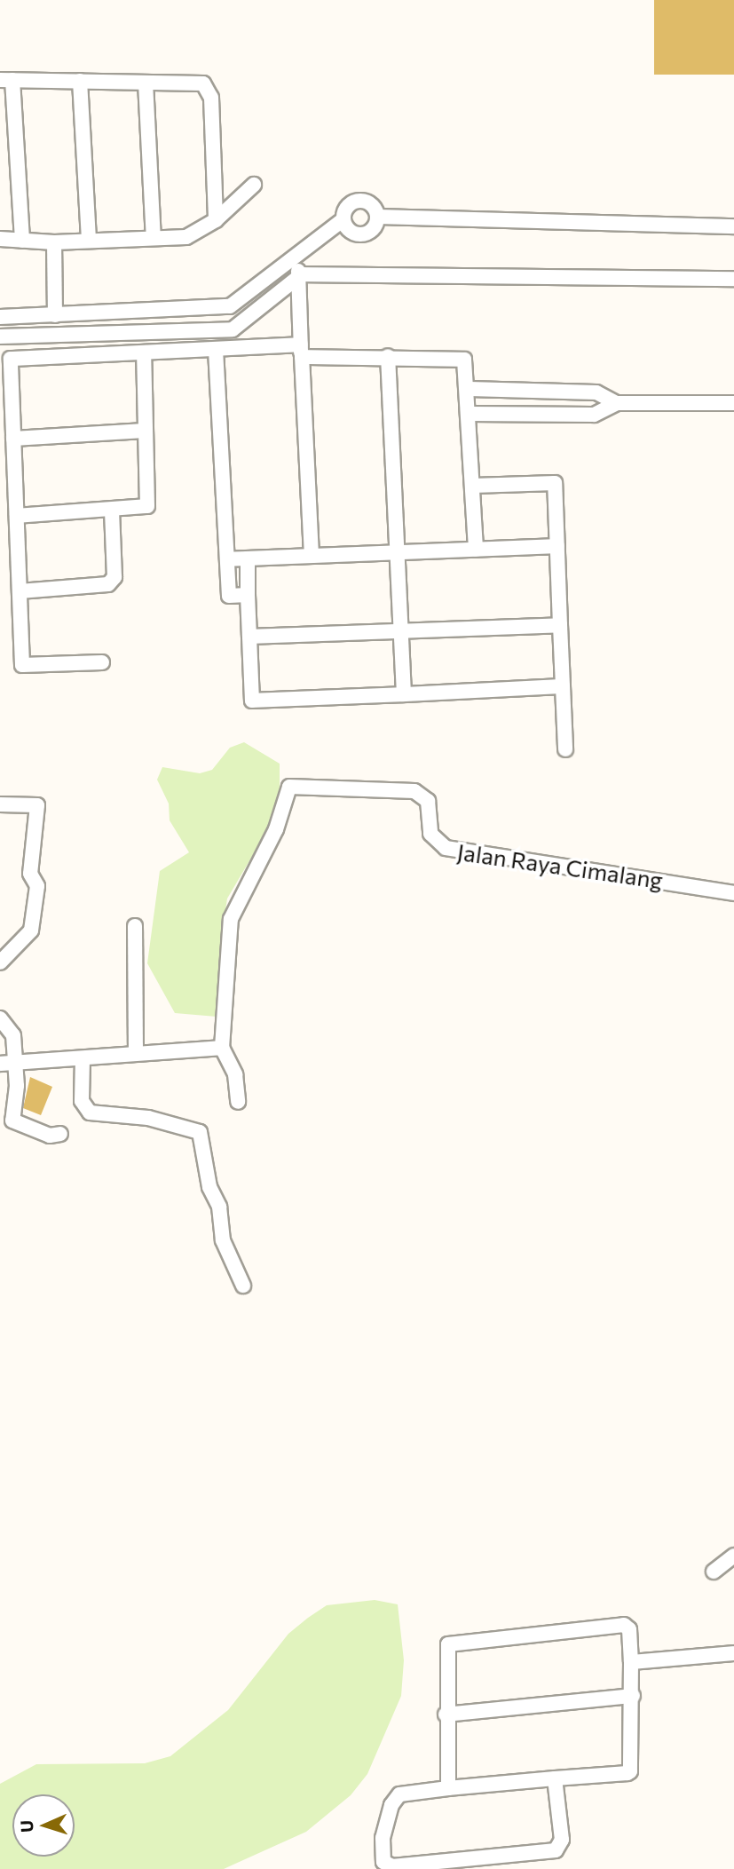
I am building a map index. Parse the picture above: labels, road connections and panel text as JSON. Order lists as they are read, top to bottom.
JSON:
{
  "streets": {
    "street": ["Jalan Raya Cimalang"]
  },
  "north": "left"
}
